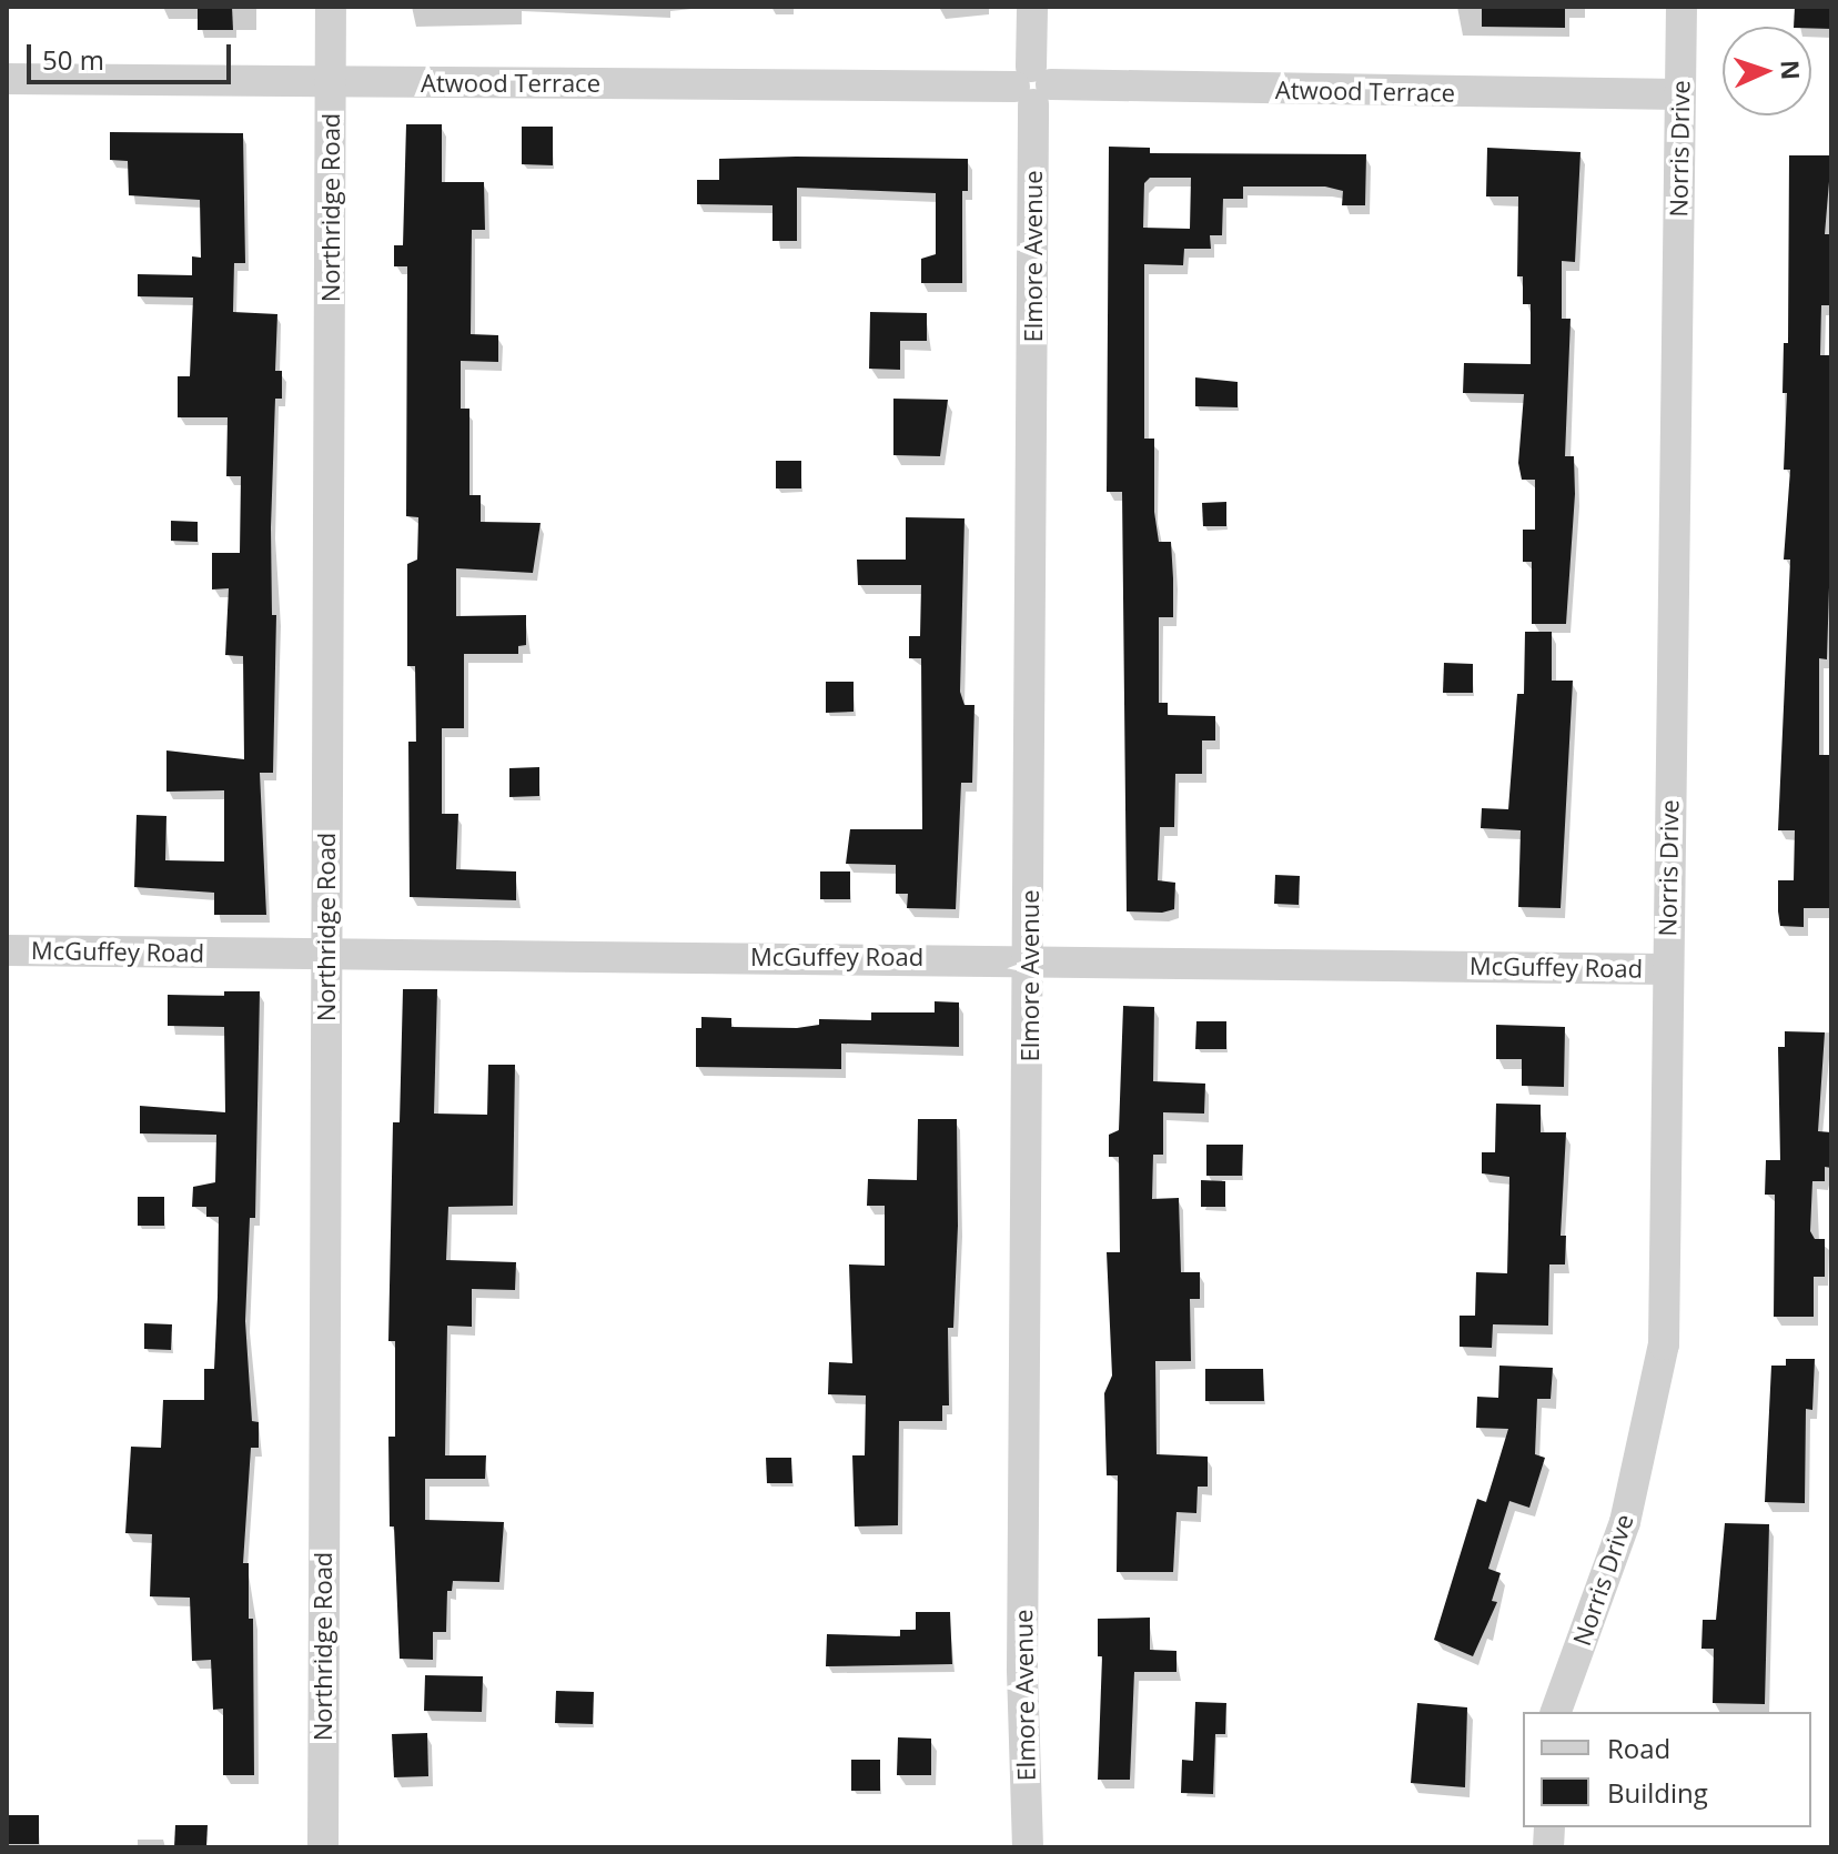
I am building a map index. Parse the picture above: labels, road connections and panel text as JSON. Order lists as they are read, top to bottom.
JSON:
{
  "streets": {
    "street": [
      "Atwood Terrace",
      "Norris Drive",
      "Northridge Road",
      "Elmore Avenue",
      "McGuffey Road"
    ]
  },
  "crossings": [
    ["Atwood Terrace", "Norris Drive"],
    ["Atwood Terrace", "Northridge Road"],
    ["Atwood Terrace", "Elmore Avenue"],
    ["Norris Drive", "McGuffey Road"],
    ["Northridge Road", "McGuffey Road"],
    ["Elmore Avenue", "McGuffey Road"]
  ],
  "legend": ["Road", "Building"],
  "scale_bar": "50 m",
  "north": "right"
}
